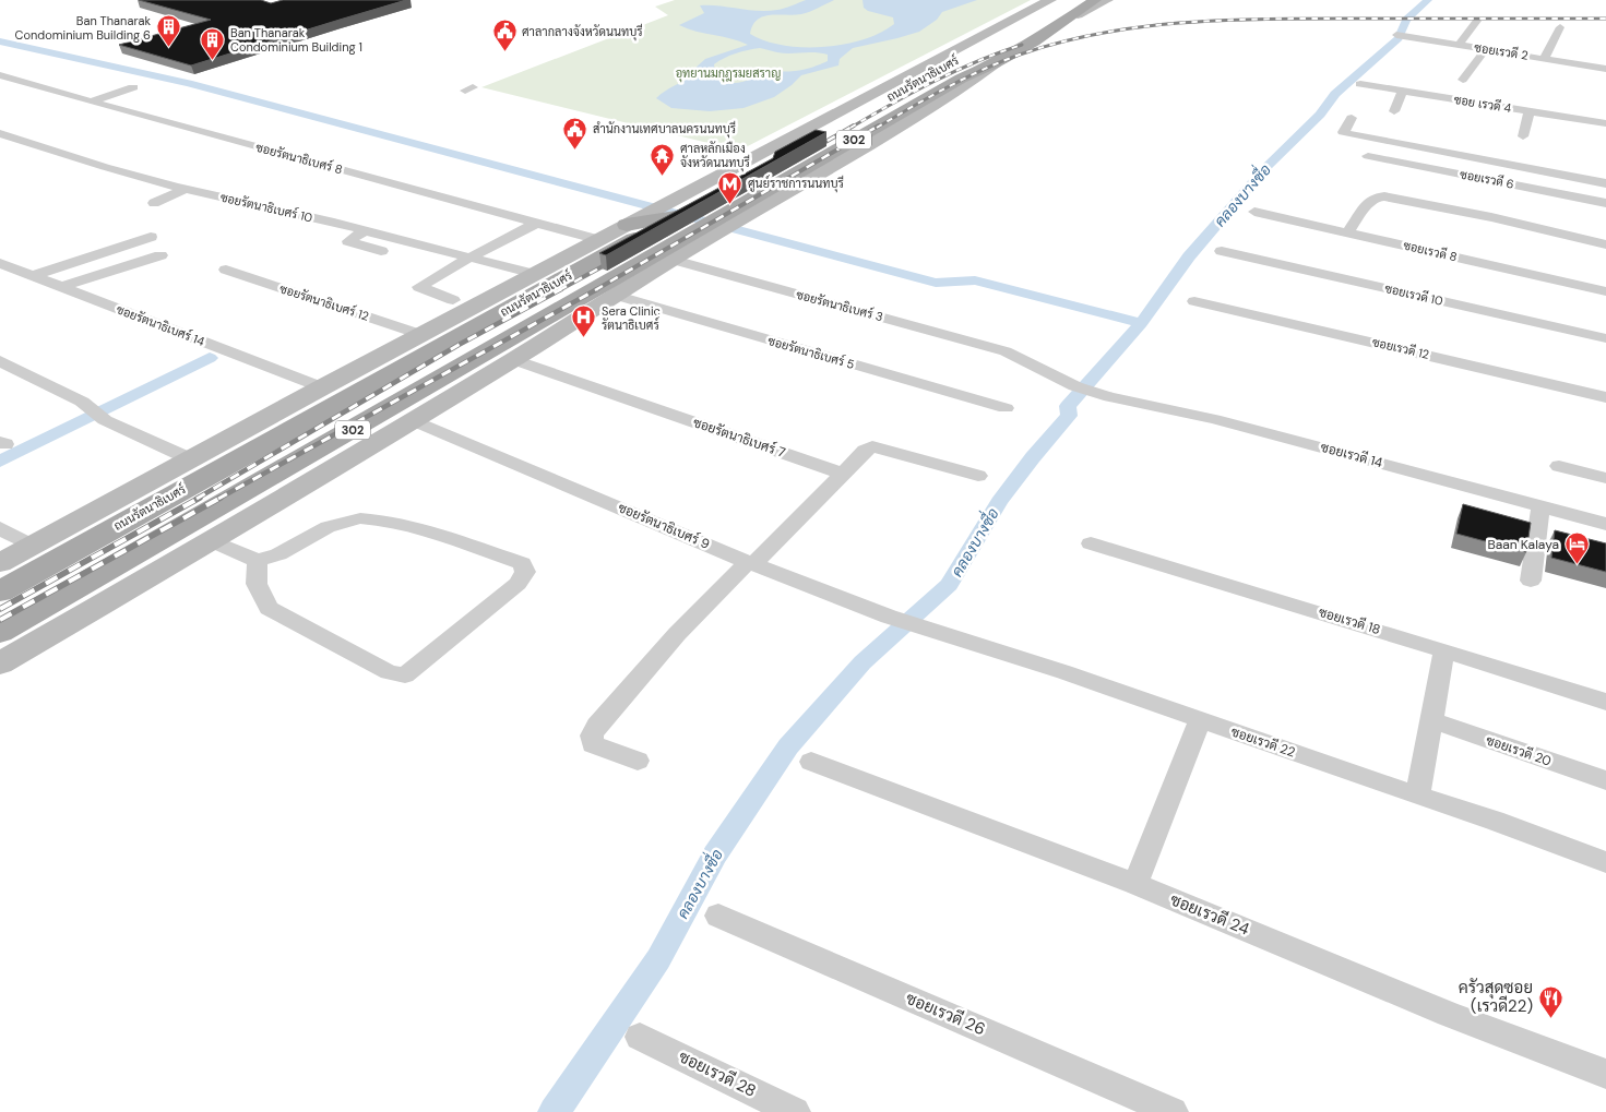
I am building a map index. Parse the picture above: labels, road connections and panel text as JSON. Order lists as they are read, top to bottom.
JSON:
{
  "streets": {
    "main road": ["ถนนรัตนาธิเบศร์", "302"],
    "street": [
      "ซอยเรวดี 2",
      "ซอย เรวดี 4",
      "ซอยรัตนาธิเบศร์ 8",
      "ซอยเรวดี 6",
      "ซอยรัตนาธิเบศร์ 10",
      "ซอยเรวดี 8",
      "ซอยเรวดี 10",
      "ซอยรัตนาธิเบศร์ 12",
      "ซอยรัตนาธิเบศร์ 3",
      "ซอยรัตนาธิเบศร์ 14",
      "ซอยเรวดี 12",
      "ซอยรัตนาธิเบศร์ 5",
      "ซอยรัตนาธิเบศร์ 7",
      "ซอยเรวดี 14",
      "ซอยรัตนาธิเบศร์ 9",
      "ซอยเรวดี 18",
      "ซอยเรวดี 22",
      "ซอยเรวดี 20",
      "ซอยเรวดี 24",
      "ซอยเรวดี 26",
      "ซอยเรวดี 28"
    ]
  },
  "crossings": [
    ["ถนนรัตนาธิเบศร์", "ซอยรัตนาธิเบศร์ 8"],
    ["ถนนรัตนาธิเบศร์", "ซอยรัตนาธิเบศร์ 10"],
    ["ถนนรัตนาธิเบศร์", "ซอยรัตนาธิเบศร์ 12"],
    ["ถนนรัตนาธิเบศร์", "ซอยรัตนาธิเบศร์ 3"],
    ["ถนนรัตนาธิเบศร์", "ซอยรัตนาธิเบศร์ 14"],
    ["ถนนรัตนาธิเบศร์", "ซอยรัตนาธิเบศร์ 5"],
    ["ถนนรัตนาธิเบศร์", "ซอยรัตนาธิเบศร์ 7"],
    ["ถนนรัตนาธิเบศร์", "ซอยรัตนาธิเบศร์ 9"],
    ["ซอยรัตนาธิเบศร์ 3", "ซอยเรวดี 14"],
    ["ซอยรัตนาธิเบศร์ 9", "ซอยเรวดี 22"]
  ],
  "water": ["คลองบางซื่อ"],
  "parks": ["อุทยานมกุฎรมยสราญ"],
  "places": {
    "building": ["Ban Thanarak Condominium Building 6", "Ban Thanarak Condominium Building 1"],
    "public building": ["ศาลากลางจังหวัดนนทบุรี", "สำนักงานเทศบาลนครนนทบุรี"],
    "temple": ["ศาลหลักเมือง จังหวัดนนทบุรี"],
    "metro station": ["ศูนย์ราชการนนทบุรี"],
    "hospital": ["Sera Clinic รัตนาธิเบศร์"],
    "hotel": ["Baan Kalaya"],
    "restaurant": ["ครัวสุดซอย (เรวดี22)"]
  }
}
